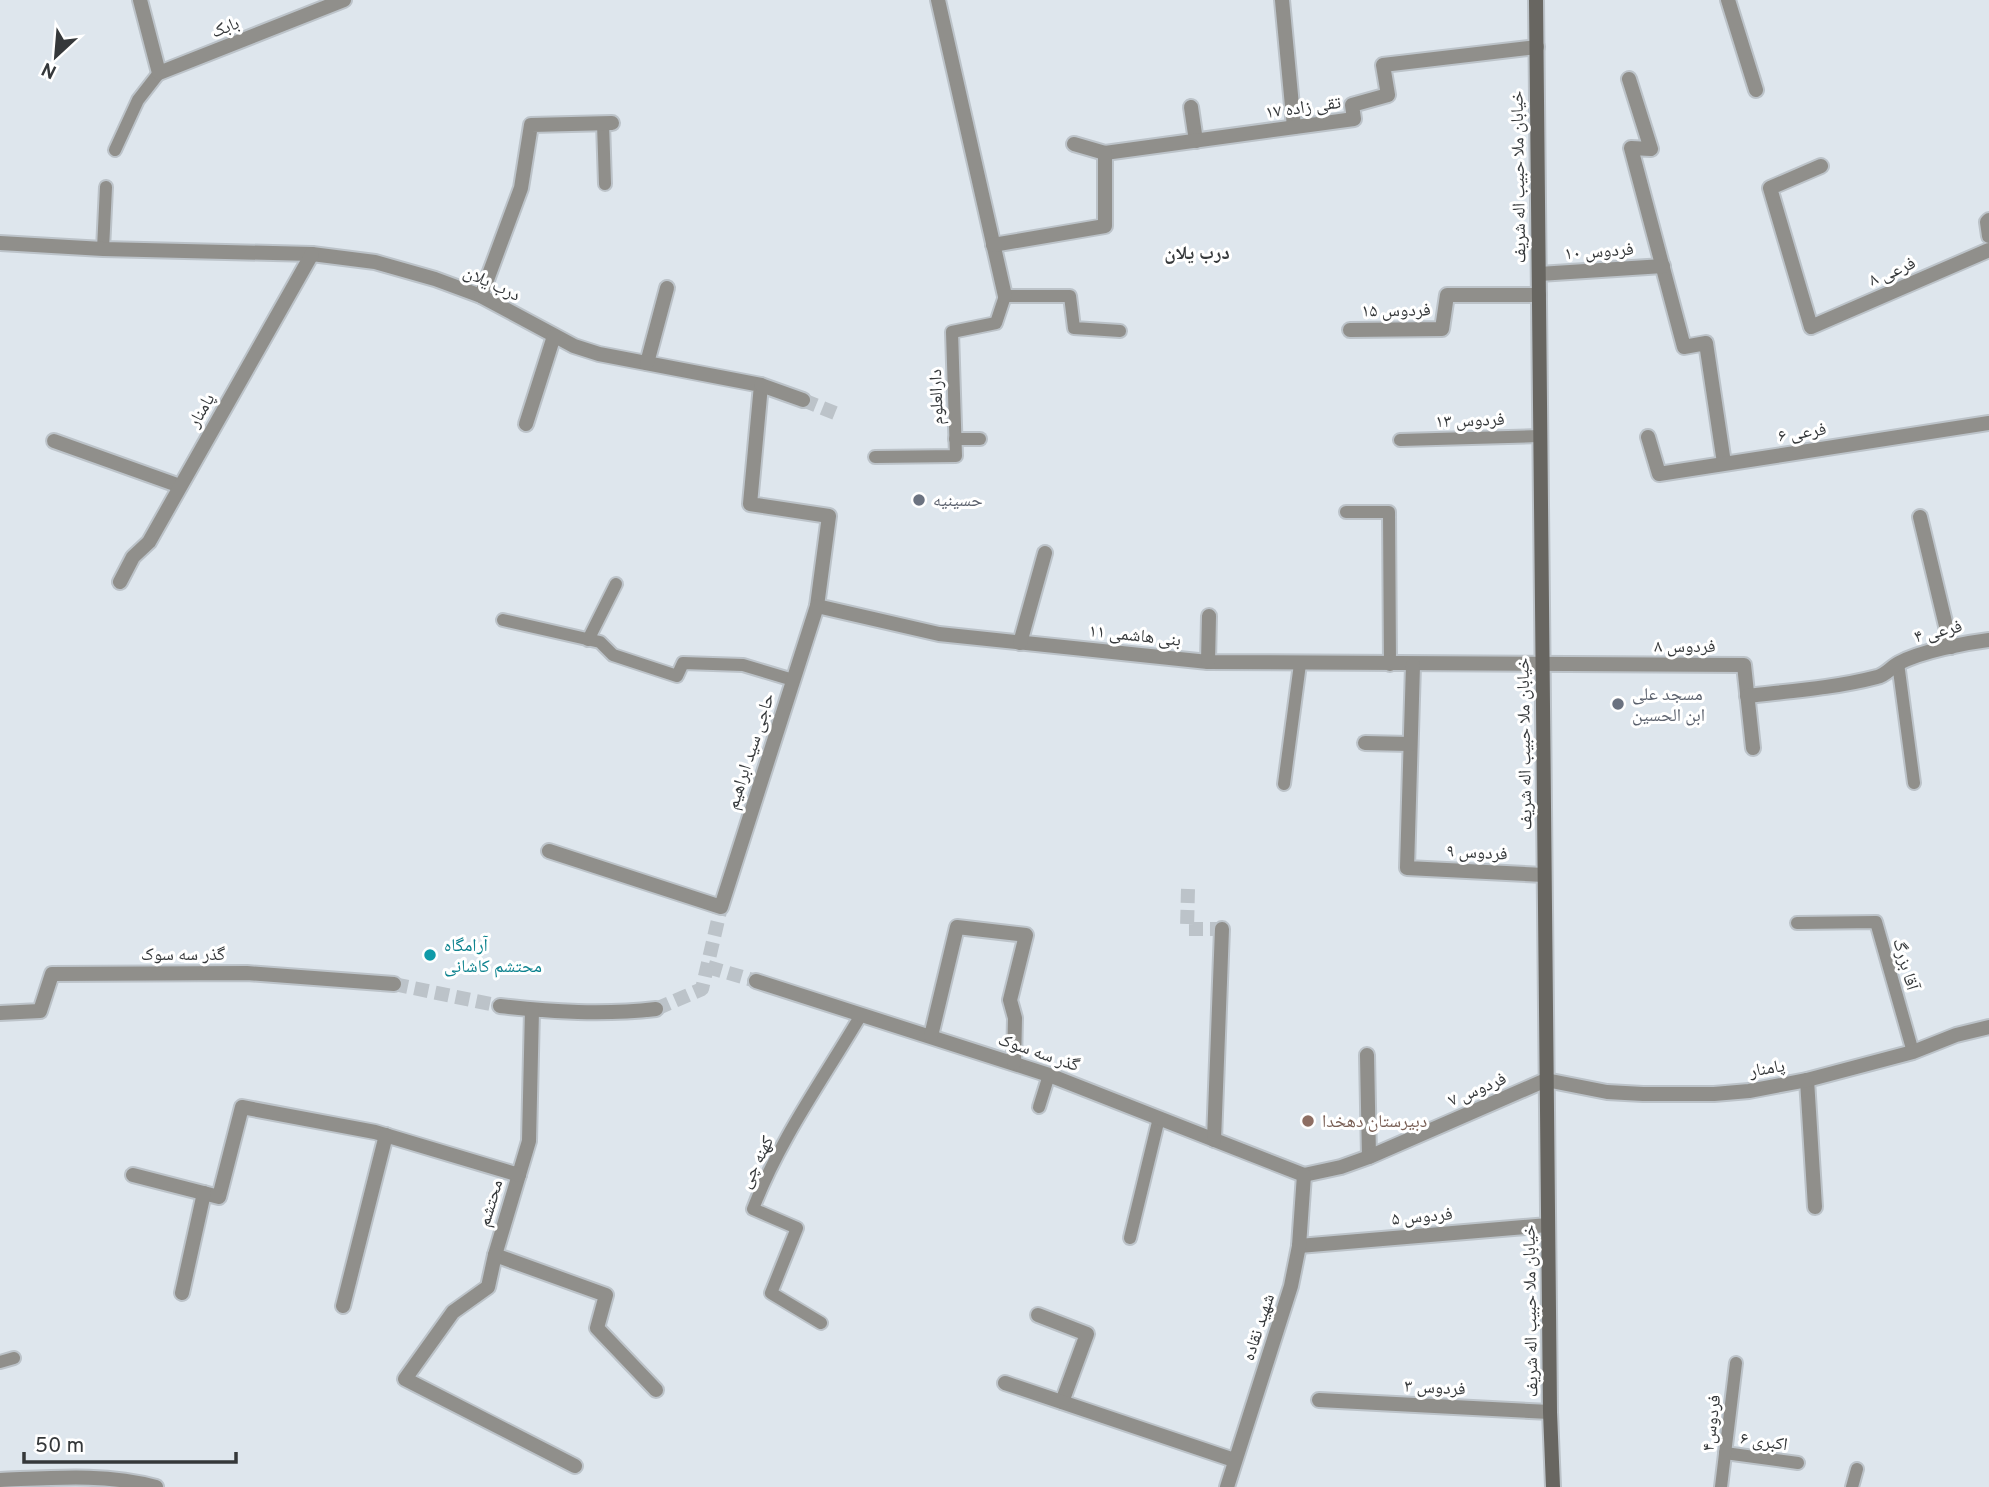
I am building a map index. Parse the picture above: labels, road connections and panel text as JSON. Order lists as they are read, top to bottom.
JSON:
{
  "streets": {
    "main road": ["خیابان ملا حبیب اله شریف"],
    "street": [
      "بابک",
      "تقی زاده ۱۷",
      "فردوس ۱۰",
      "فرعی ۸",
      "درب یلان",
      "فردوس ۱۵",
      "پامنار",
      "فرعی ۶",
      "فرعی ۴",
      "بنی هاشمی ۱۱",
      "فردوس ۸",
      "حاجی سید ابراهیم",
      "فردوس ۹",
      "گذر سه سوک",
      "فردوس ۷",
      "محتشم",
      "فردوس ۵",
      "شهید نقاده",
      "فردوس ۳"
    ],
    "lane": [
      "دارالعلوم",
      "فردوس ۱۳",
      "آقا بزرگ",
      "کهنه چی",
      "فردوس۴",
      "اکبری ۶"
    ]
  },
  "crossings": [
    ["تقی زاده ۱۷", "خیابان ملا حبیب اله شریف"],
    ["خیابان ملا حبیب اله شریف", "فردوس ۱۰"],
    ["خیابان ملا حبیب اله شریف", "فردوس ۱۵"],
    ["خیابان ملا حبیب اله شریف", "پامنار"],
    ["خیابان ملا حبیب اله شریف", "فردوس ۱۳"],
    ["خیابان ملا حبیب اله شریف", "بنی هاشمی ۱۱"],
    ["خیابان ملا حبیب اله شریف", "فردوس ۸"],
    ["خیابان ملا حبیب اله شریف", "فردوس ۹"],
    ["خیابان ملا حبیب اله شریف", "فردوس ۷"],
    ["خیابان ملا حبیب اله شریف", "فردوس ۵"],
    ["خیابان ملا حبیب اله شریف", "فردوس ۳"],
    ["درب یلان", "پامنار"],
    ["پامنار", "آقا بزرگ"],
    ["پامنار", "فردوس ۷"],
    ["فرعی ۴", "فردوس ۸"],
    ["بنی هاشمی ۱۱", "فردوس ۸"],
    ["بنی هاشمی ۱۱", "حاجی سید ابراهیم"],
    ["گذر سه سوک", "فردوس ۷"],
    ["گذر سه سوک", "کهنه چی"],
    ["گذر سه سوک", "شهید نقاده"],
    ["فردوس ۷", "شهید نقاده"],
    ["فردوس ۵", "شهید نقاده"],
    ["فردوس۴", "اکبری ۶"]
  ],
  "districts": ["درب یلان"],
  "places": [
    "حسینیه",
    "مسجد علی ابن الحسین",
    "آرامگاه محتشم کاشانی",
    "دبیرستان دهخدا"
  ],
  "scale_bar": "50 m",
  "north": "bottom left"
}
